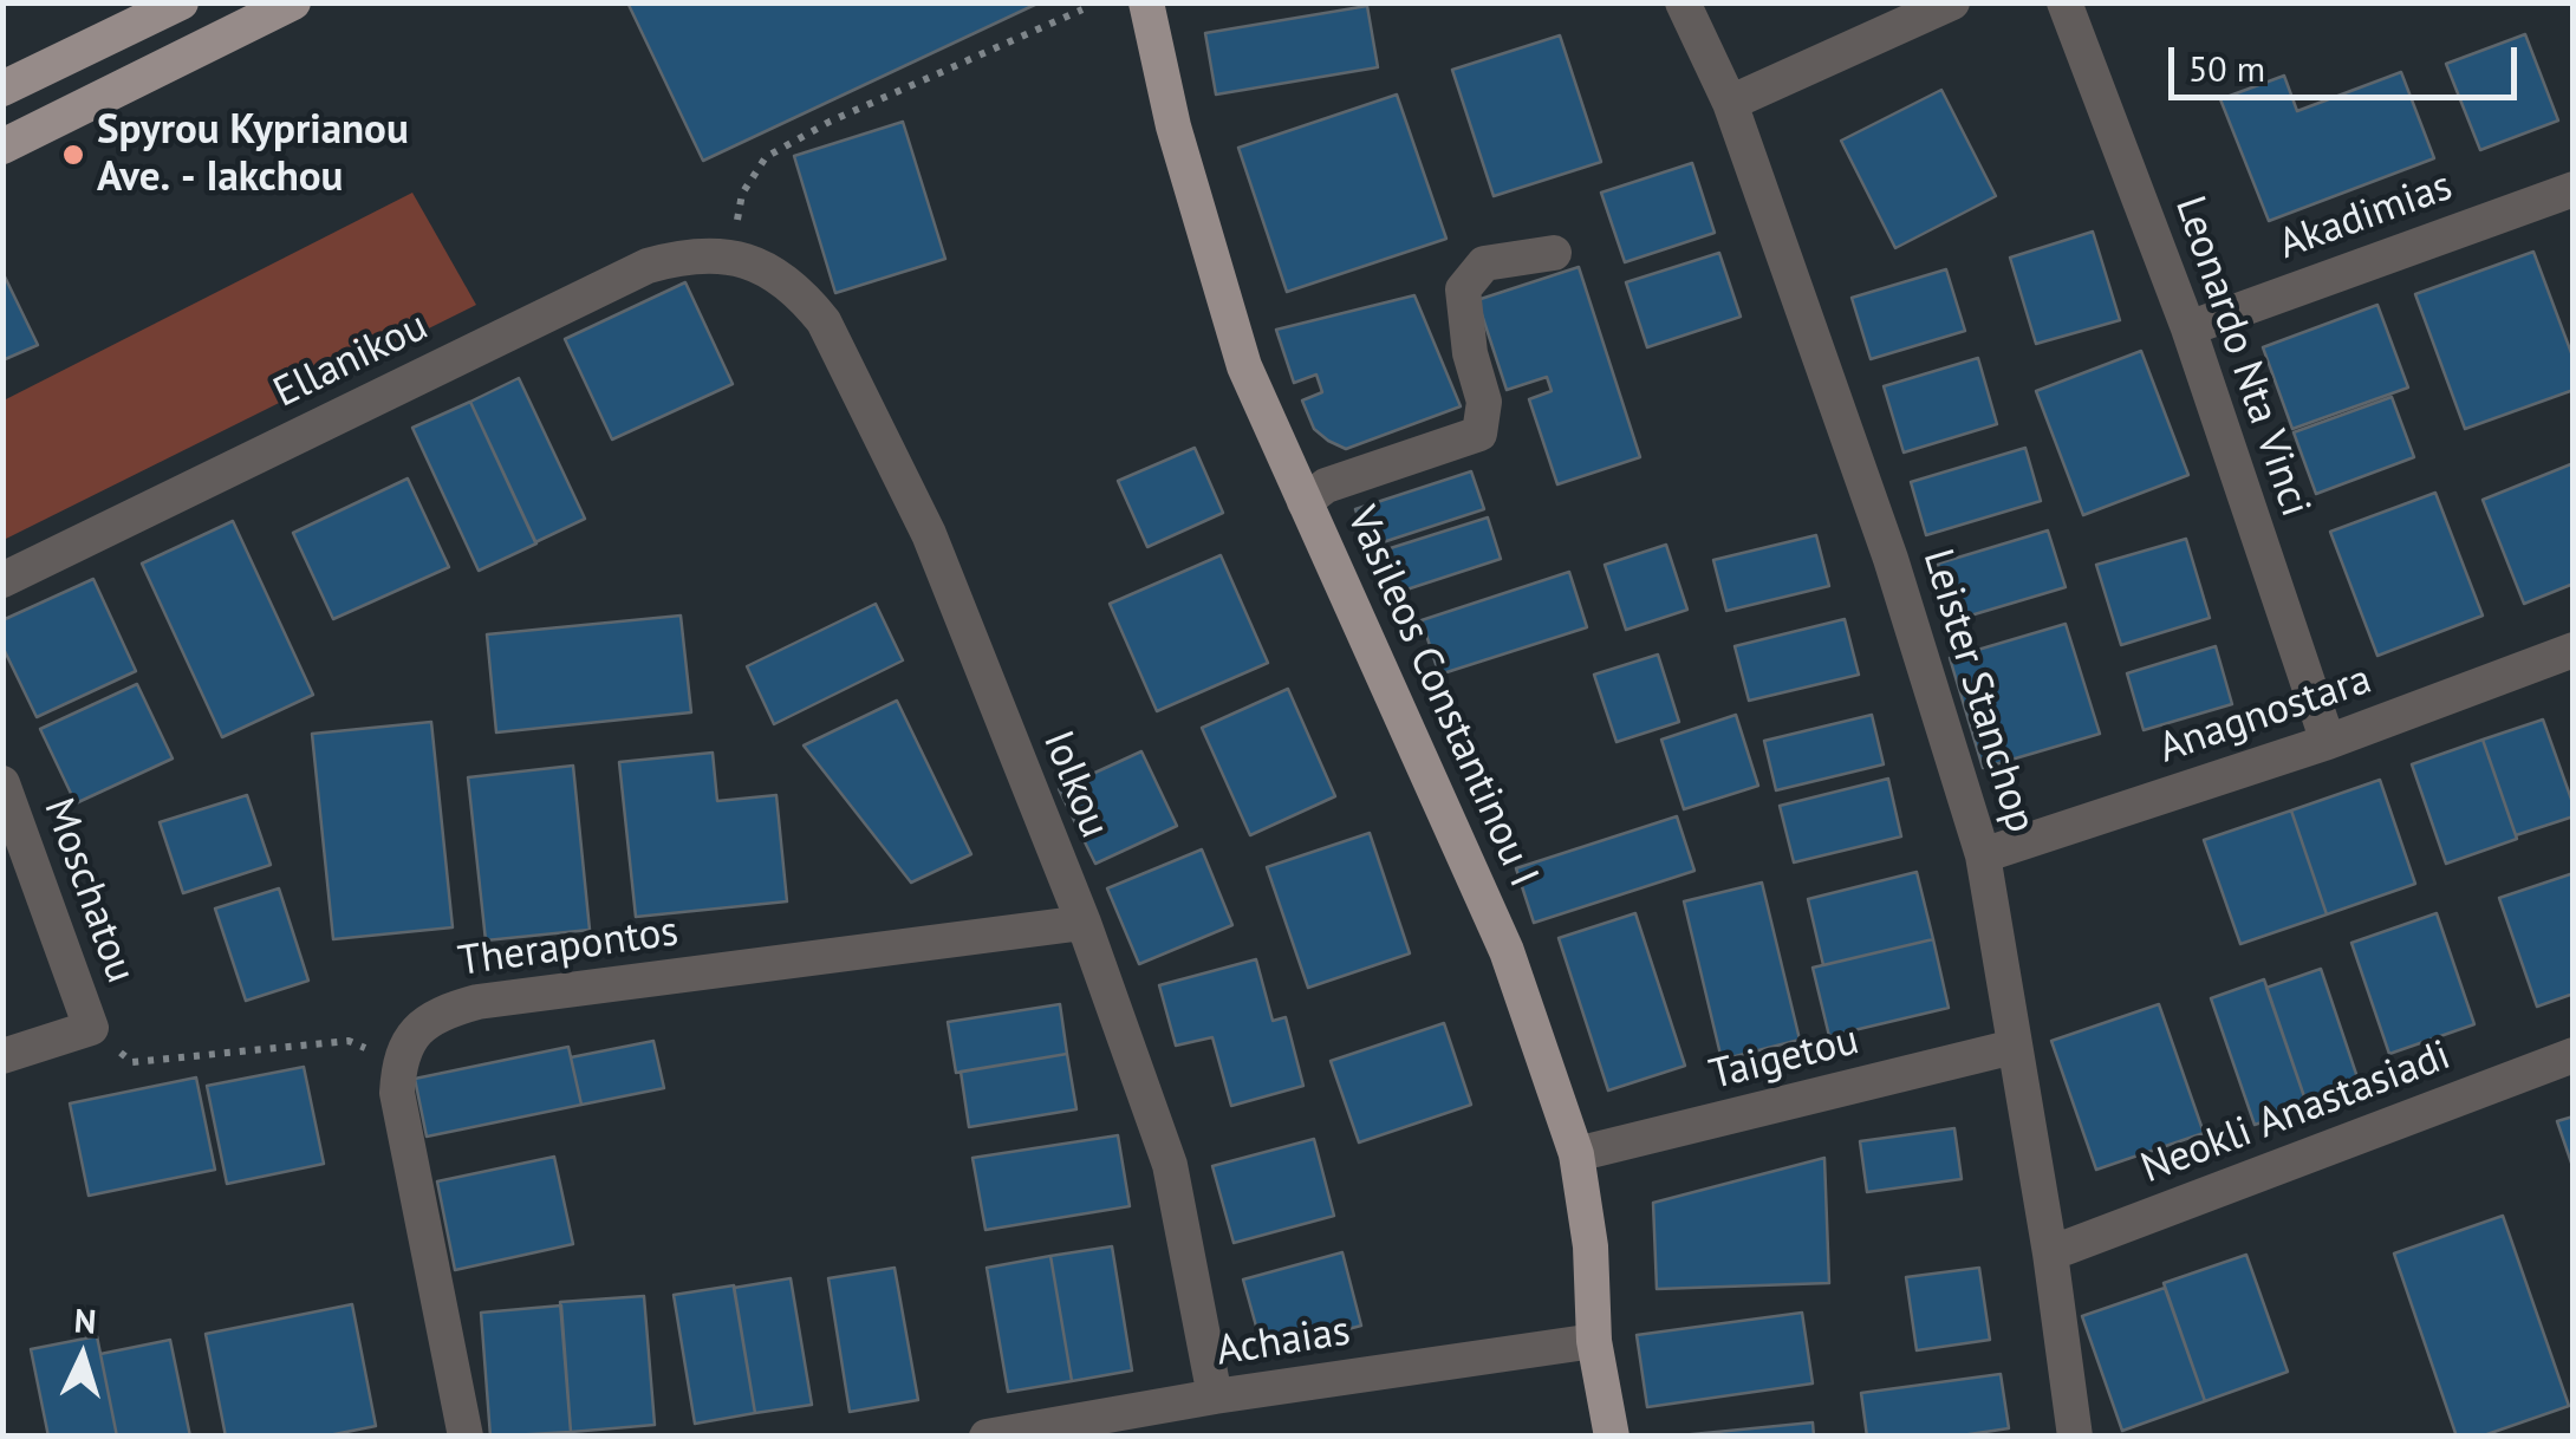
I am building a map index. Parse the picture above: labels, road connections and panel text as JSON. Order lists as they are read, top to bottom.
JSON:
{
  "streets": {
    "main road": ["Vasileos Constantinou I"],
    "street": [
      "Akadimias",
      "Leonardo Nta Vinci",
      "Ellanikou",
      "Leister Stanchop",
      "Anagnostara",
      "Iolkou",
      "Moschatou",
      "Therapontos",
      "Taigetou",
      "Neokli Anastasiadi",
      "Achaias"
    ]
  },
  "crossings": [
    ["Akadimias", "Leonardo Nta Vinci"],
    ["Leonardo Nta Vinci", "Anagnostara"],
    ["Ellanikou", "Iolkou"],
    ["Leister Stanchop", "Anagnostara"],
    ["Leister Stanchop", "Taigetou"],
    ["Leister Stanchop", "Neokli Anastasiadi"],
    ["Vasileos Constantinou I", "Taigetou"],
    ["Vasileos Constantinou I", "Achaias"],
    ["Iolkou", "Therapontos"],
    ["Iolkou", "Achaias"]
  ],
  "places": ["Spyrou Kyprianou Ave. - Iakchou"],
  "scale_bar": "50 m",
  "north": "top"
}
